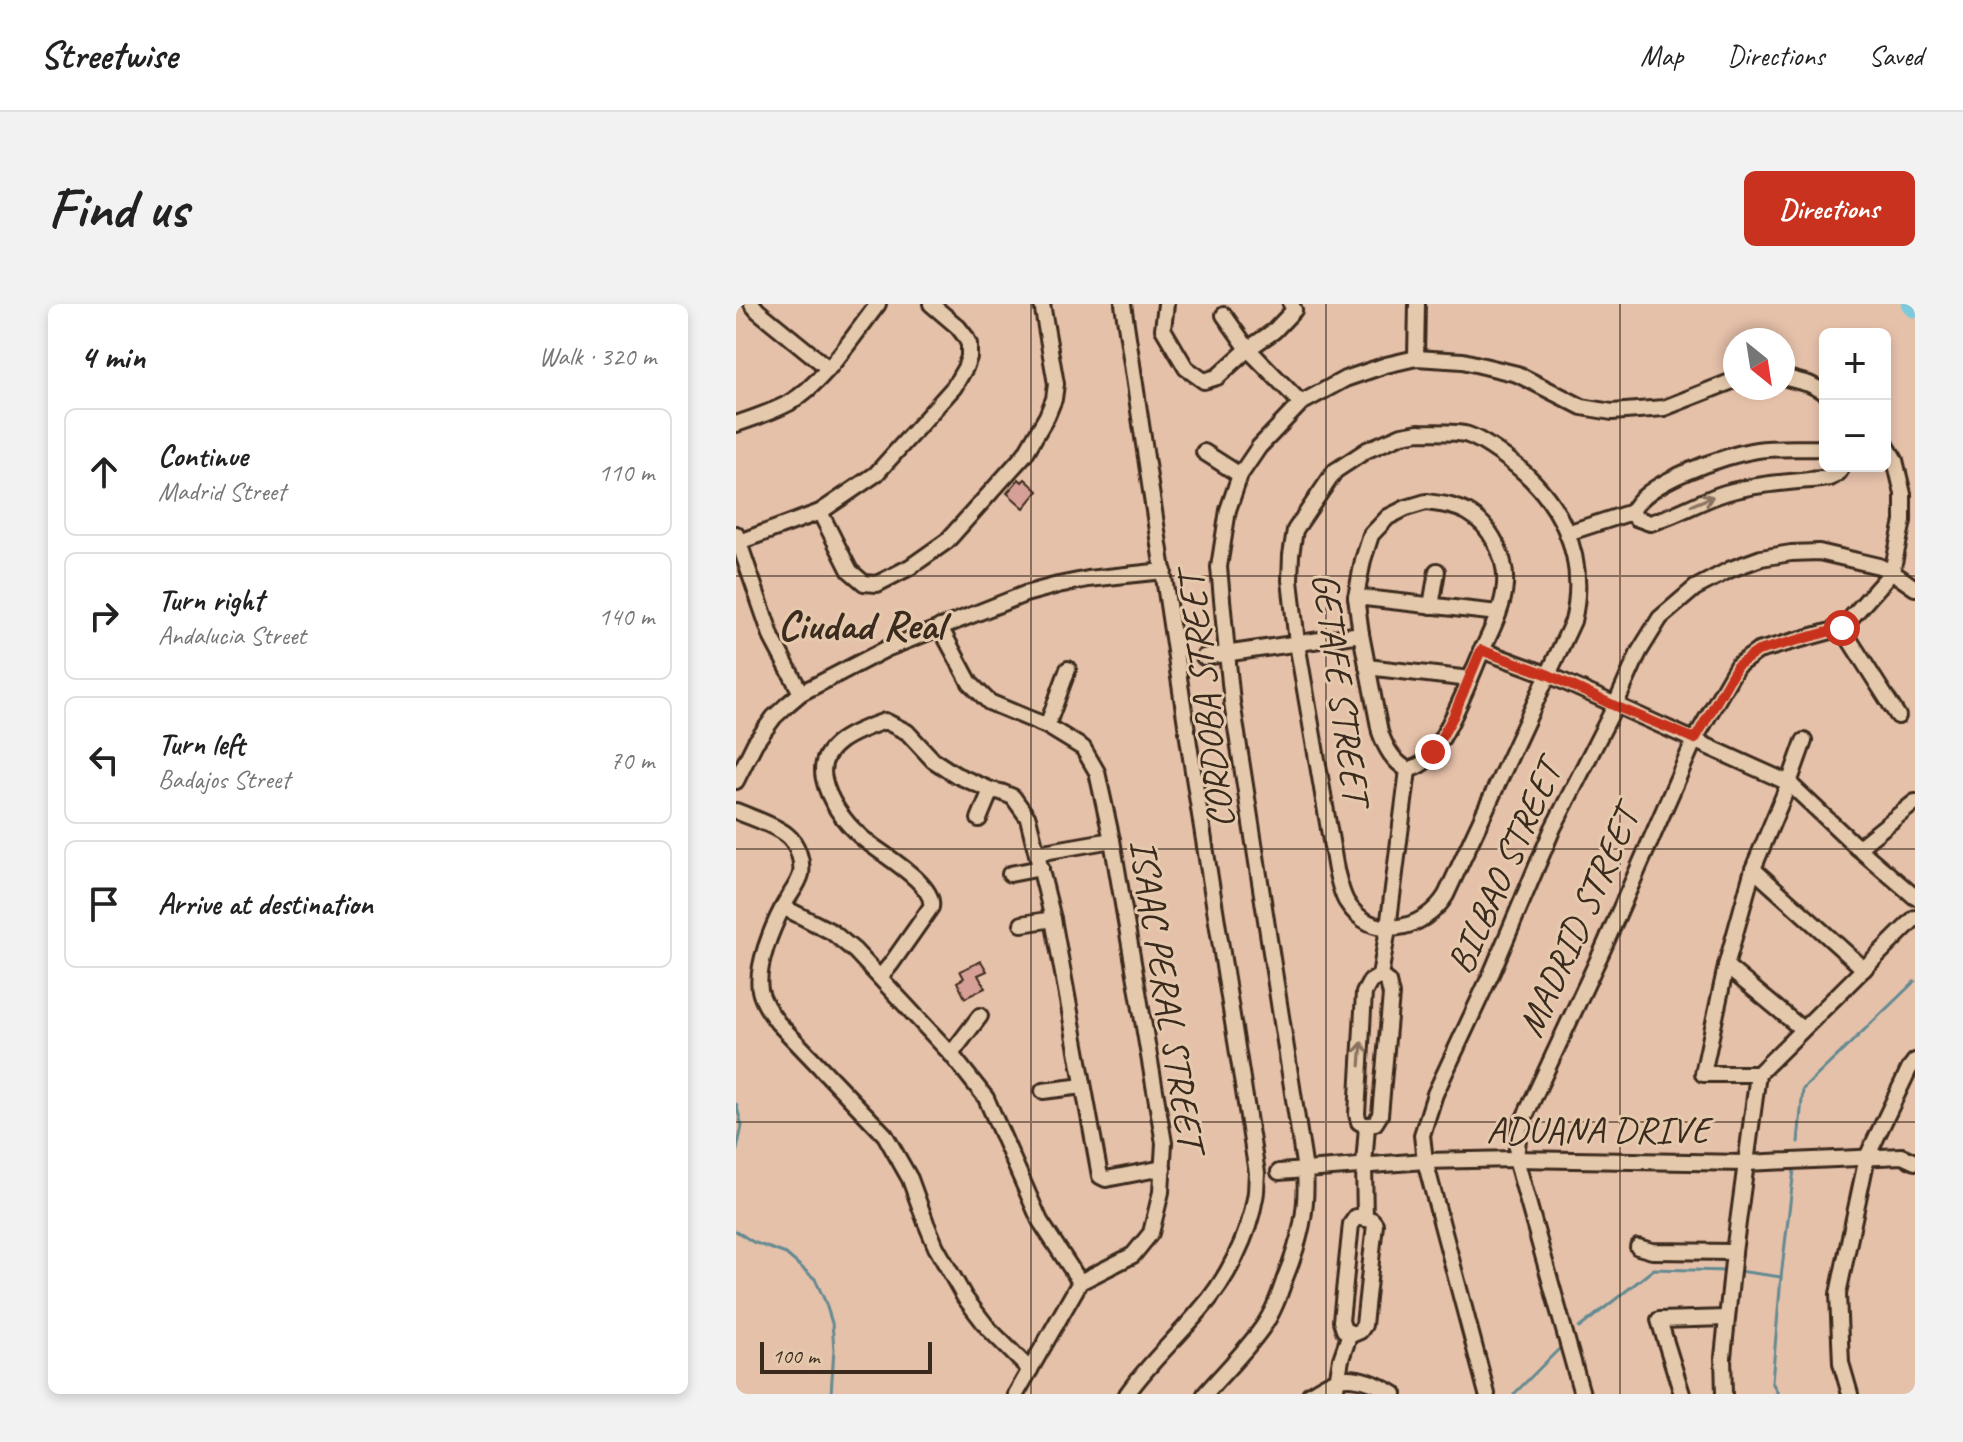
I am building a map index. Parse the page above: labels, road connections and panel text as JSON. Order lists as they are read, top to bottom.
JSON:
{
  "streets": {
    "street": [
      "GETAFE STREET",
      "CORDOBA STREET",
      "BILBAO STREET",
      "MADRID STREET",
      "ISAAC PERAL STREET",
      "ADUANA DRIVE"
    ]
  },
  "crossings": [
    ["CORDOBA STREET", "ADUANA DRIVE"],
    ["BILBAO STREET", "ADUANA DRIVE"],
    ["MADRID STREET", "ADUANA DRIVE"]
  ],
  "districts": ["Ciudad Real"],
  "scale_bar": "100 m",
  "north": "bottom right",
  "page": {
    "header": "Streetwise",
    "nav": ["Map", "Directions", "Saved"],
    "buttons": "Directions",
    "title": "Find us",
    "heading": ["4 min", "Walk · 320 m"],
    "map_buttons": ["+", "−"],
    "list": [
      ["Continue", "Madrid Street", "110 m"],
      ["Turn right", "Andalucia Street", "140 m"],
      ["Turn left", "Badajos Street", "70 m"],
      "Arrive at destination"
    ],
    "scale": "100 m"
  }
}
